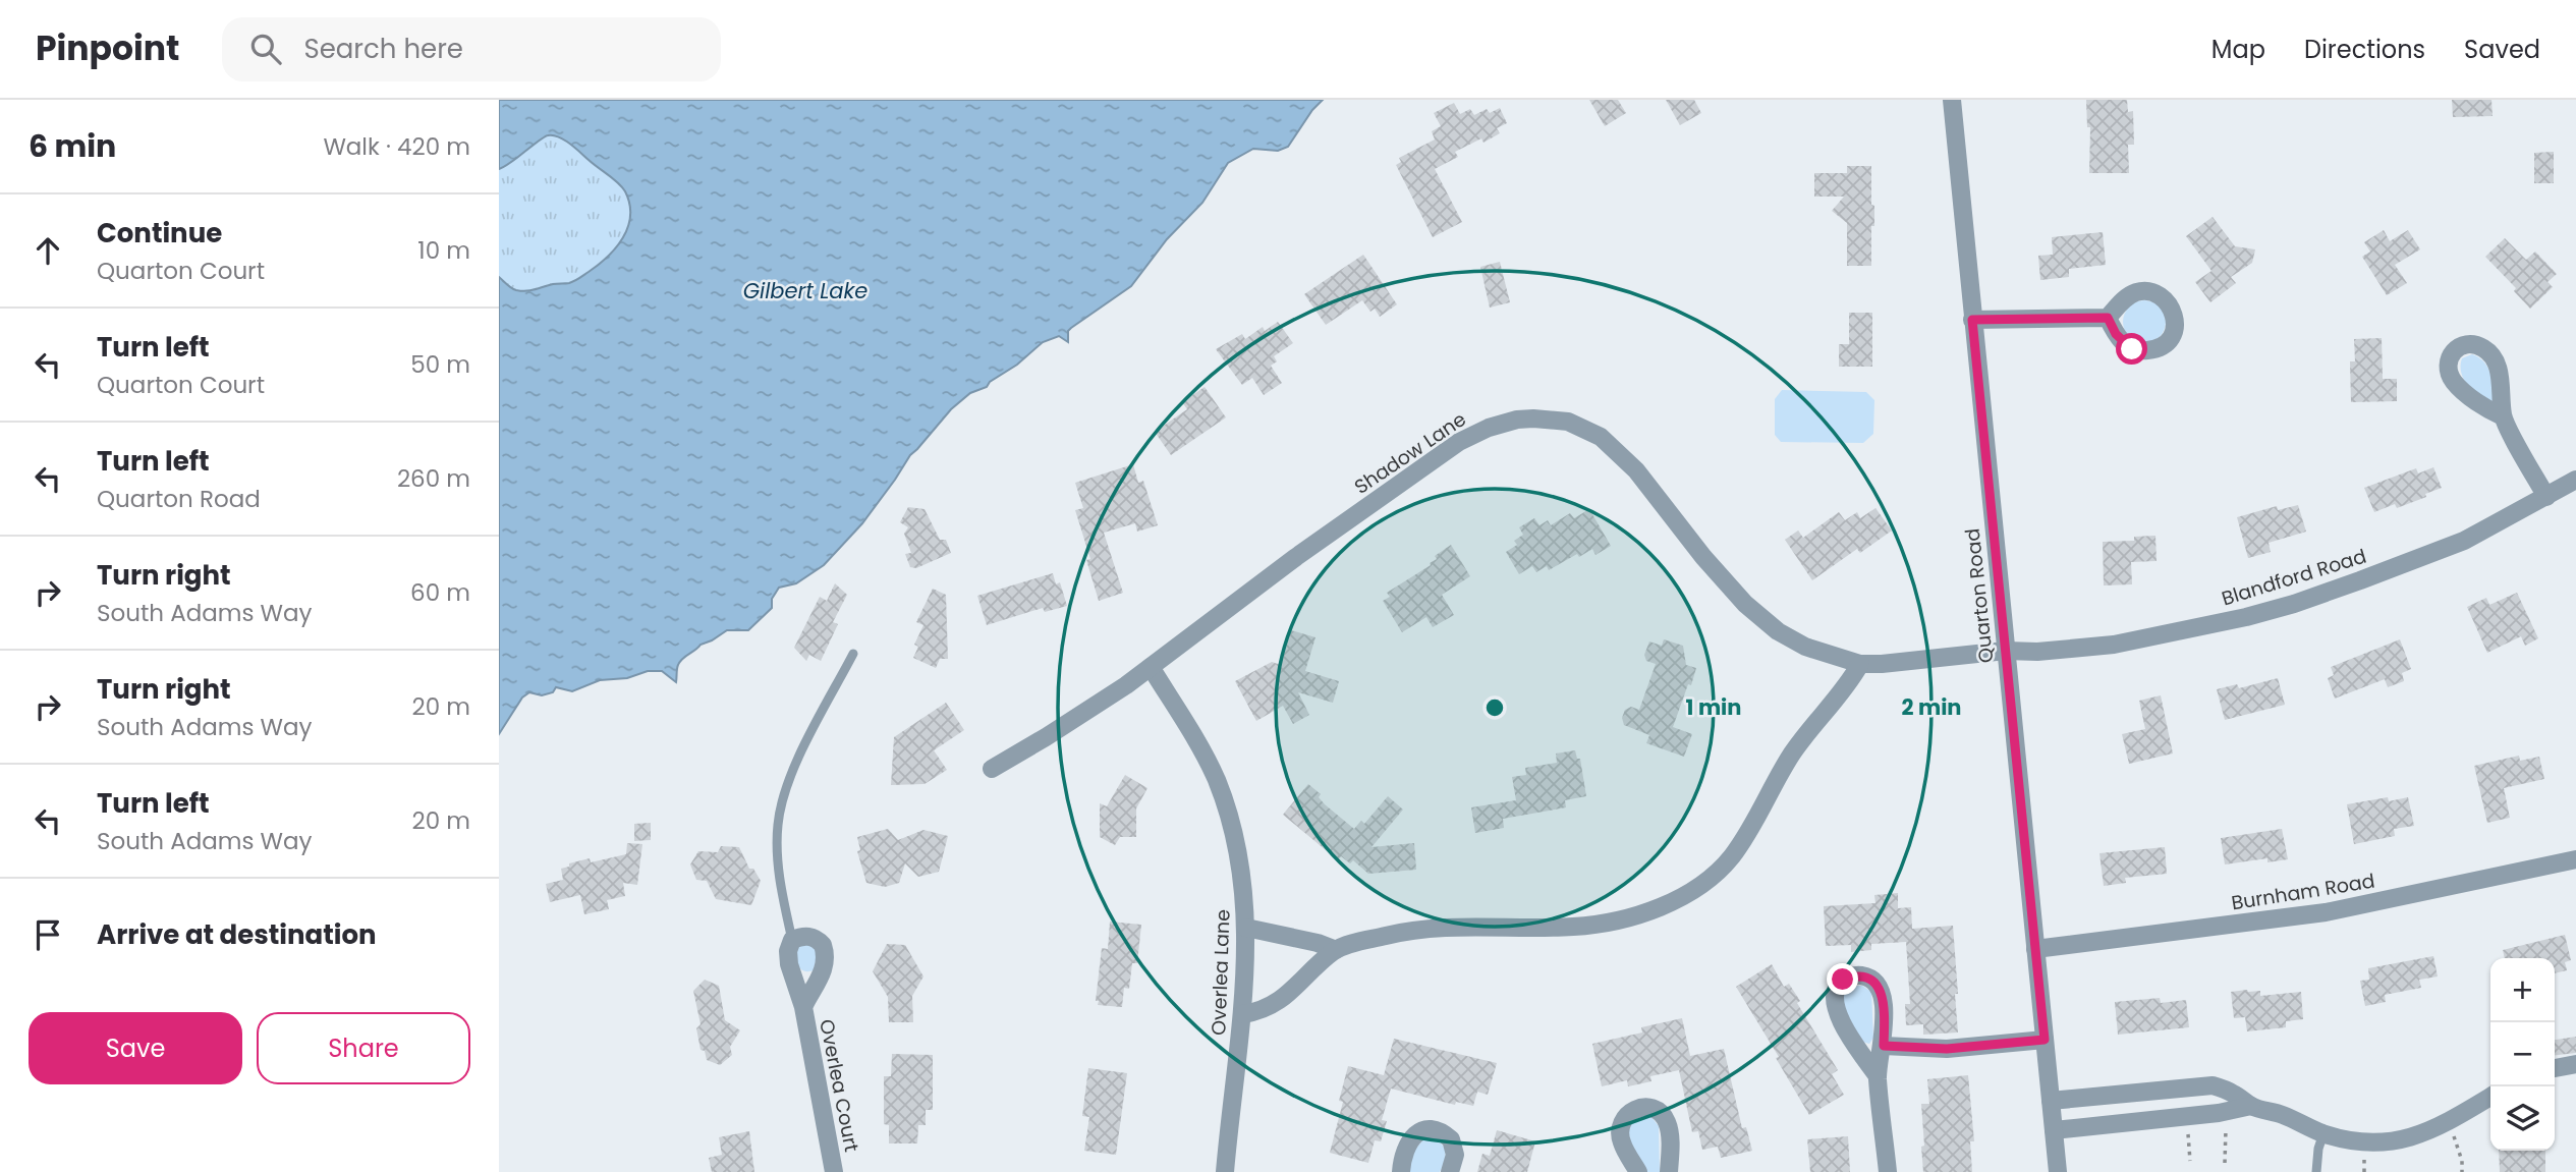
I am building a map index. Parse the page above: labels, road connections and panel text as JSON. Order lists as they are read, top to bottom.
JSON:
{
  "streets": {
    "street": [
      "Shadow Lane",
      "Blandford Road",
      "Quarton Road",
      "Burnham Road",
      "Overlea Lane",
      "Overlea Court"
    ]
  },
  "crossings": [
    ["Shadow Lane", "Blandford Road"],
    ["Shadow Lane", "Quarton Road"],
    ["Shadow Lane", "Overlea Lane"],
    ["Blandford Road", "Quarton Road"],
    ["Quarton Road", "Burnham Road"]
  ],
  "water": ["Gilbert Lake"],
  "page": {
    "header": "Pinpoint",
    "search": "Search here",
    "nav": ["Map", "Directions", "Saved"],
    "heading": ["6 min", "Walk · 420 m"],
    "list": [
      ["Continue", "Quarton Court", "10 m"],
      ["Turn left", "Quarton Court", "50 m"],
      ["Turn left", "Quarton Road", "260 m"],
      ["Turn right", "South Adams Way", "60 m"],
      ["Turn right", "South Adams Way", "20 m"],
      ["Turn left", "South Adams Way", "20 m"],
      "Arrive at destination"
    ],
    "map_buttons": ["+", "−"],
    "buttons": ["Save", "Share"]
  },
  "rings": ["1 min", "2 min"]
}
